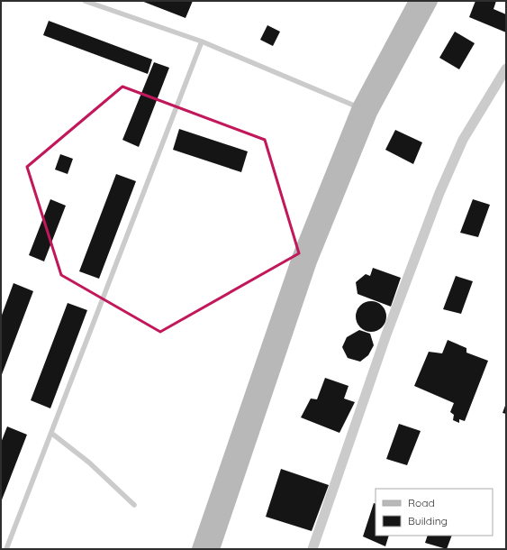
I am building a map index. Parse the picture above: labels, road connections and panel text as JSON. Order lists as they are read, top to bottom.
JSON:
{
  "legend": ["Road", "Building"]
}
